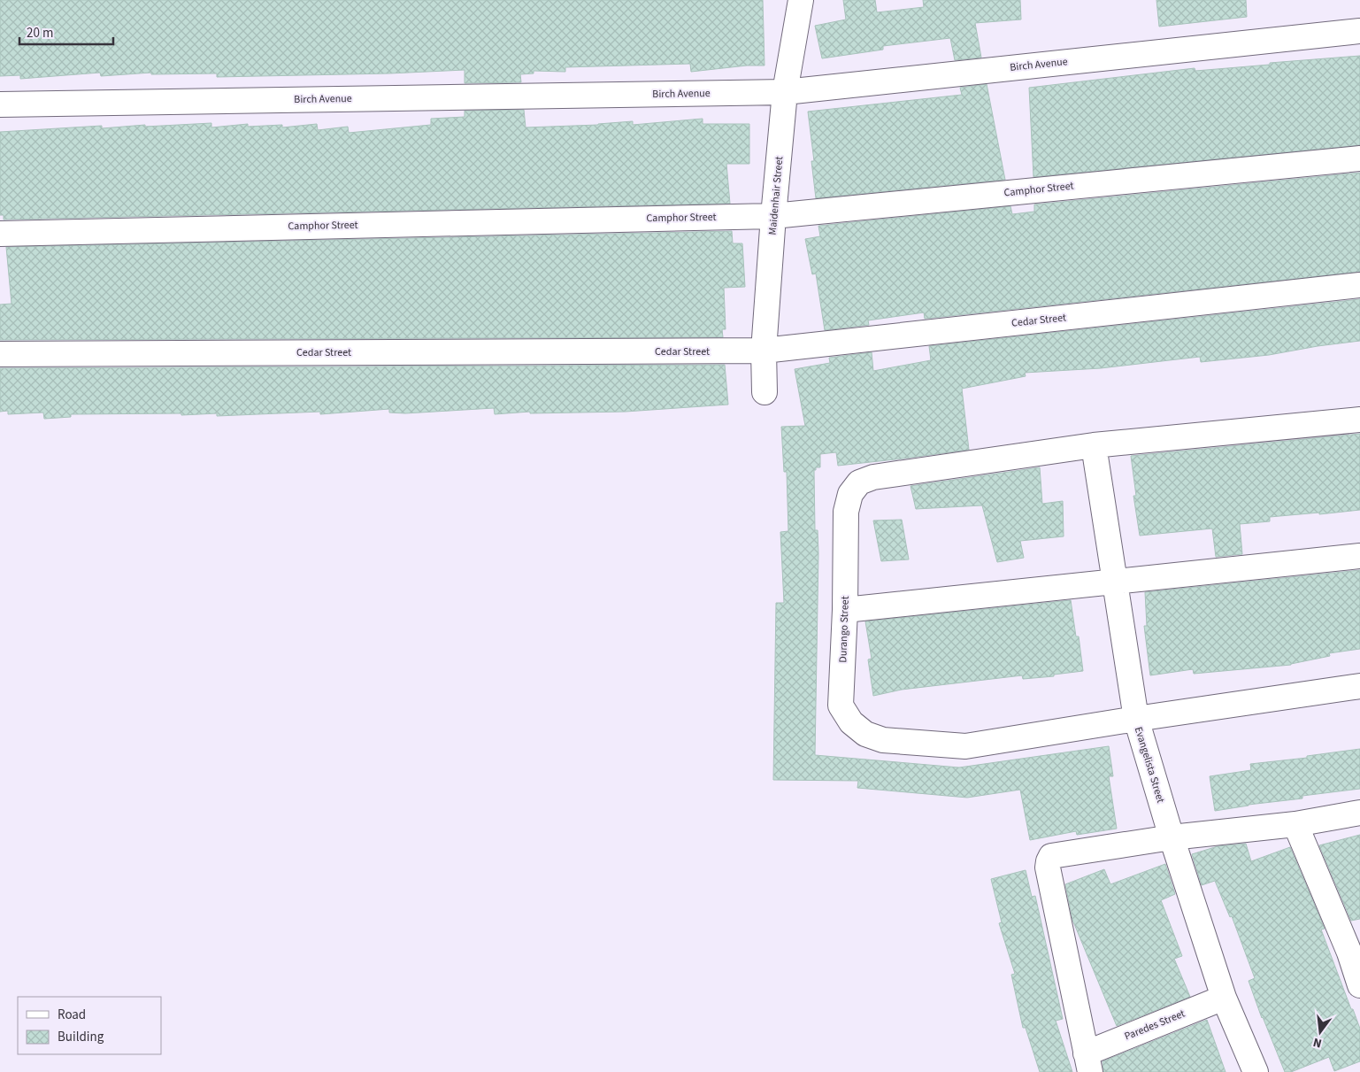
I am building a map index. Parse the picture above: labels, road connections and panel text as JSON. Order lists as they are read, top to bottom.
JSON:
{
  "streets": {
    "street": [
      "Birch Avenue",
      "Camphor Street",
      "Maidenhair Street",
      "Cedar Street",
      "Durango Street",
      "Evangelista Street",
      "Paredes Street"
    ]
  },
  "crossings": [
    ["Birch Avenue", "Maidenhair Street"],
    ["Camphor Street", "Maidenhair Street"],
    ["Maidenhair Street", "Cedar Street"],
    ["Durango Street", "Evangelista Street"],
    ["Evangelista Street", "Paredes Street"]
  ],
  "legend": ["Road", "Building"],
  "scale_bar": "20 m",
  "north": "bottom"
}
